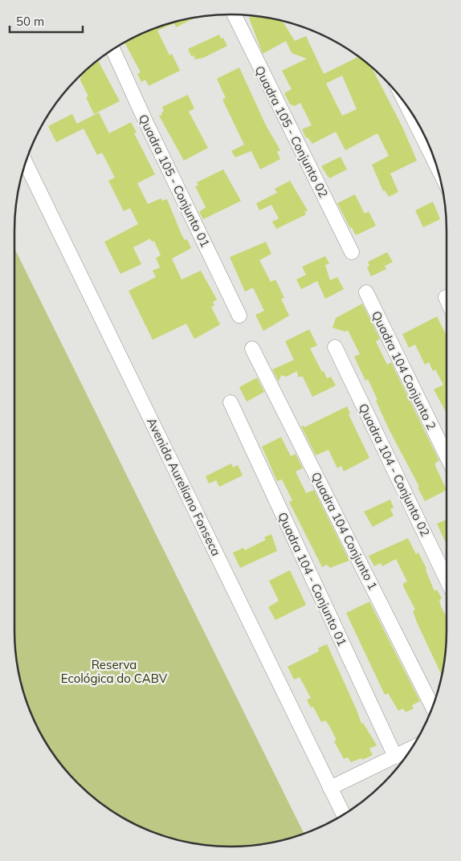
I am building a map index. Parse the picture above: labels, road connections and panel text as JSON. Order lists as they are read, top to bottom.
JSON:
{
  "streets": {
    "street": [
      "Quadra 105 - Conjunto 02",
      "Quadra 105 - Conjunto 01",
      "Quadra 104 Conjunto 2",
      "Quadra 104 - Conjunto 02",
      "Avenida Aureliano Fonseca",
      "Quadra 104 Conjunto 1",
      "Quadra 104 - Conjunto 01"
    ]
  },
  "parks": ["Reserva Ecológica do CABV"],
  "scale_bar": "50 m"
}
